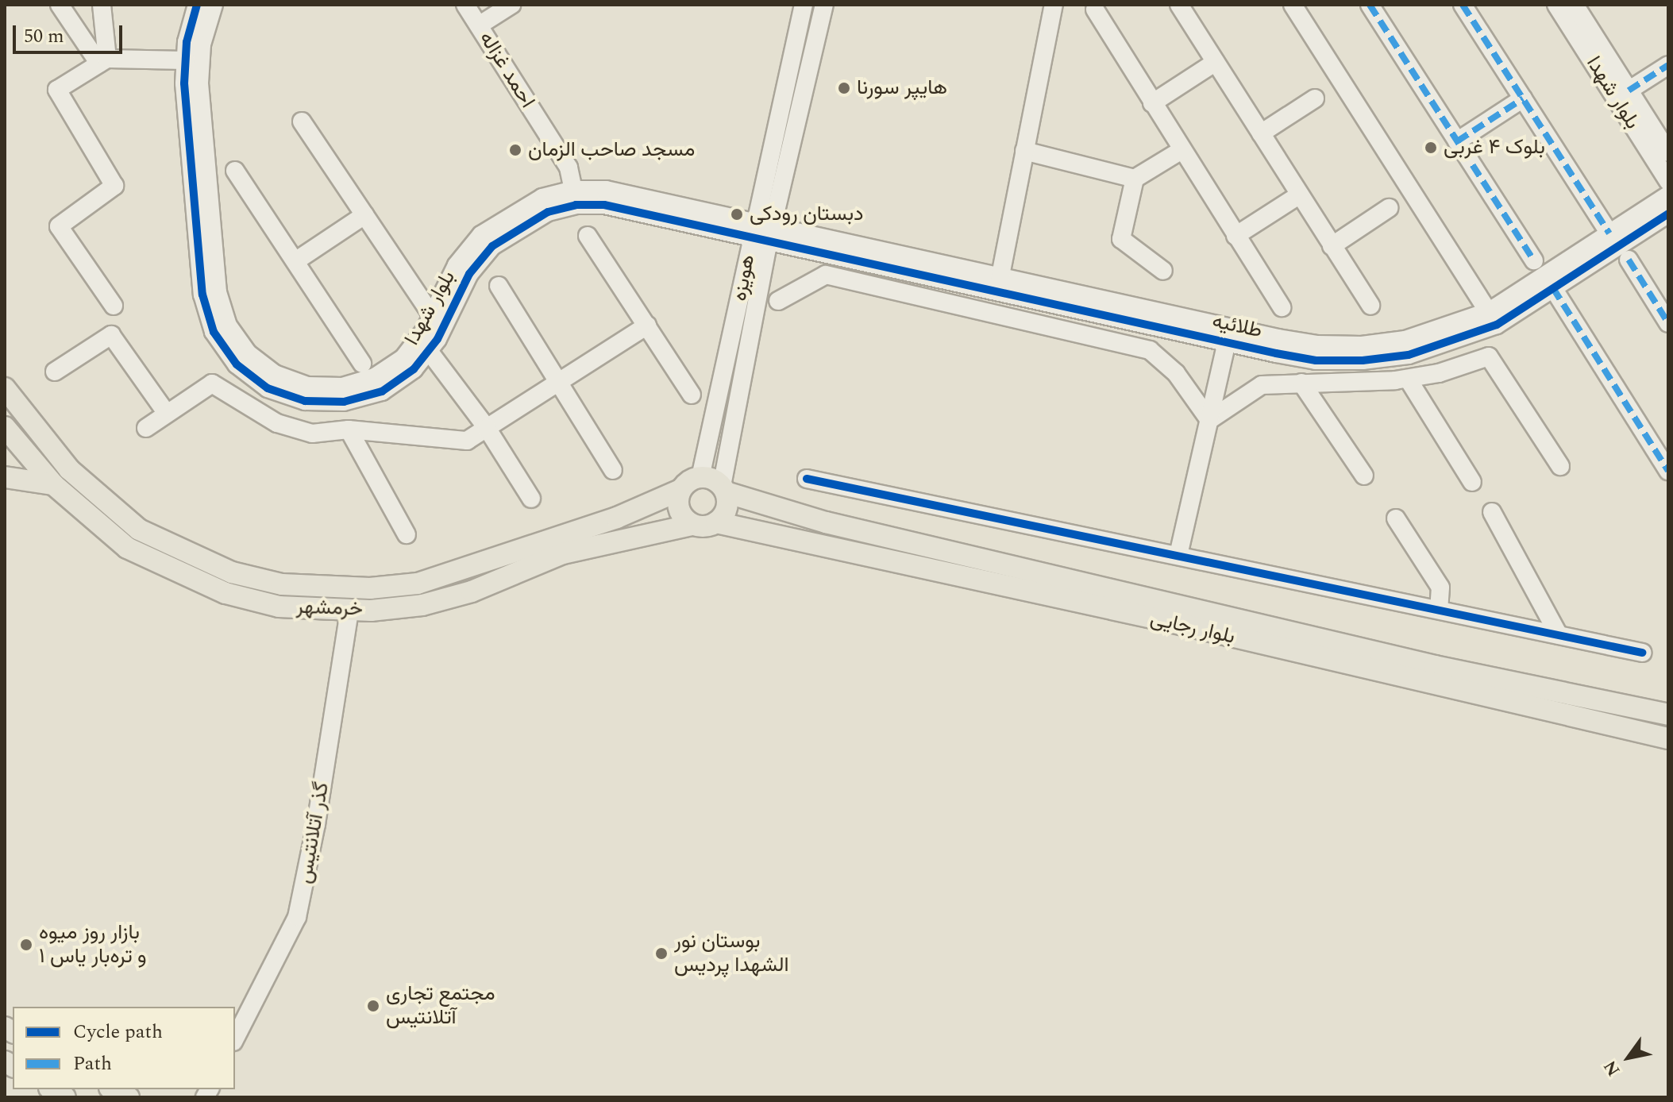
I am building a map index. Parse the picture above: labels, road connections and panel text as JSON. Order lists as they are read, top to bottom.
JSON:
{
  "streets": {
    "main road": ["خرمشهر", "بلوار رجایی"],
    "street": [
      "احمد غزاله",
      "بلوار شهدا",
      "هویزه",
      "طلائیه",
      "گذر آتلانتیس"
    ]
  },
  "crossings": [
    ["احمد غزاله", "بلوار شهدا"],
    ["بلوار شهدا", "هویزه"],
    ["بلوار شهدا", "طلائیه"],
    ["هویزه", "طلائیه"],
    ["هویزه", "خرمشهر"],
    ["هویزه", "بلوار رجایی"],
    ["خرمشهر", "بلوار رجایی"],
    ["خرمشهر", "گذر آتلانتیس"]
  ],
  "places": [
    "هایپر سورنا",
    "بلوک ۴ غربی",
    "مسجد صاحب الزمان",
    "دبستان رودکی",
    "بازار روز میوه و تره‌بار یاس ۱",
    "بوستان نور الشهدا پردیس",
    "مجتمع تجاری آتلانتیس"
  ],
  "legend": ["Cycle path", "Path"],
  "scale_bar": "50 m",
  "north": "bottom left"
}
